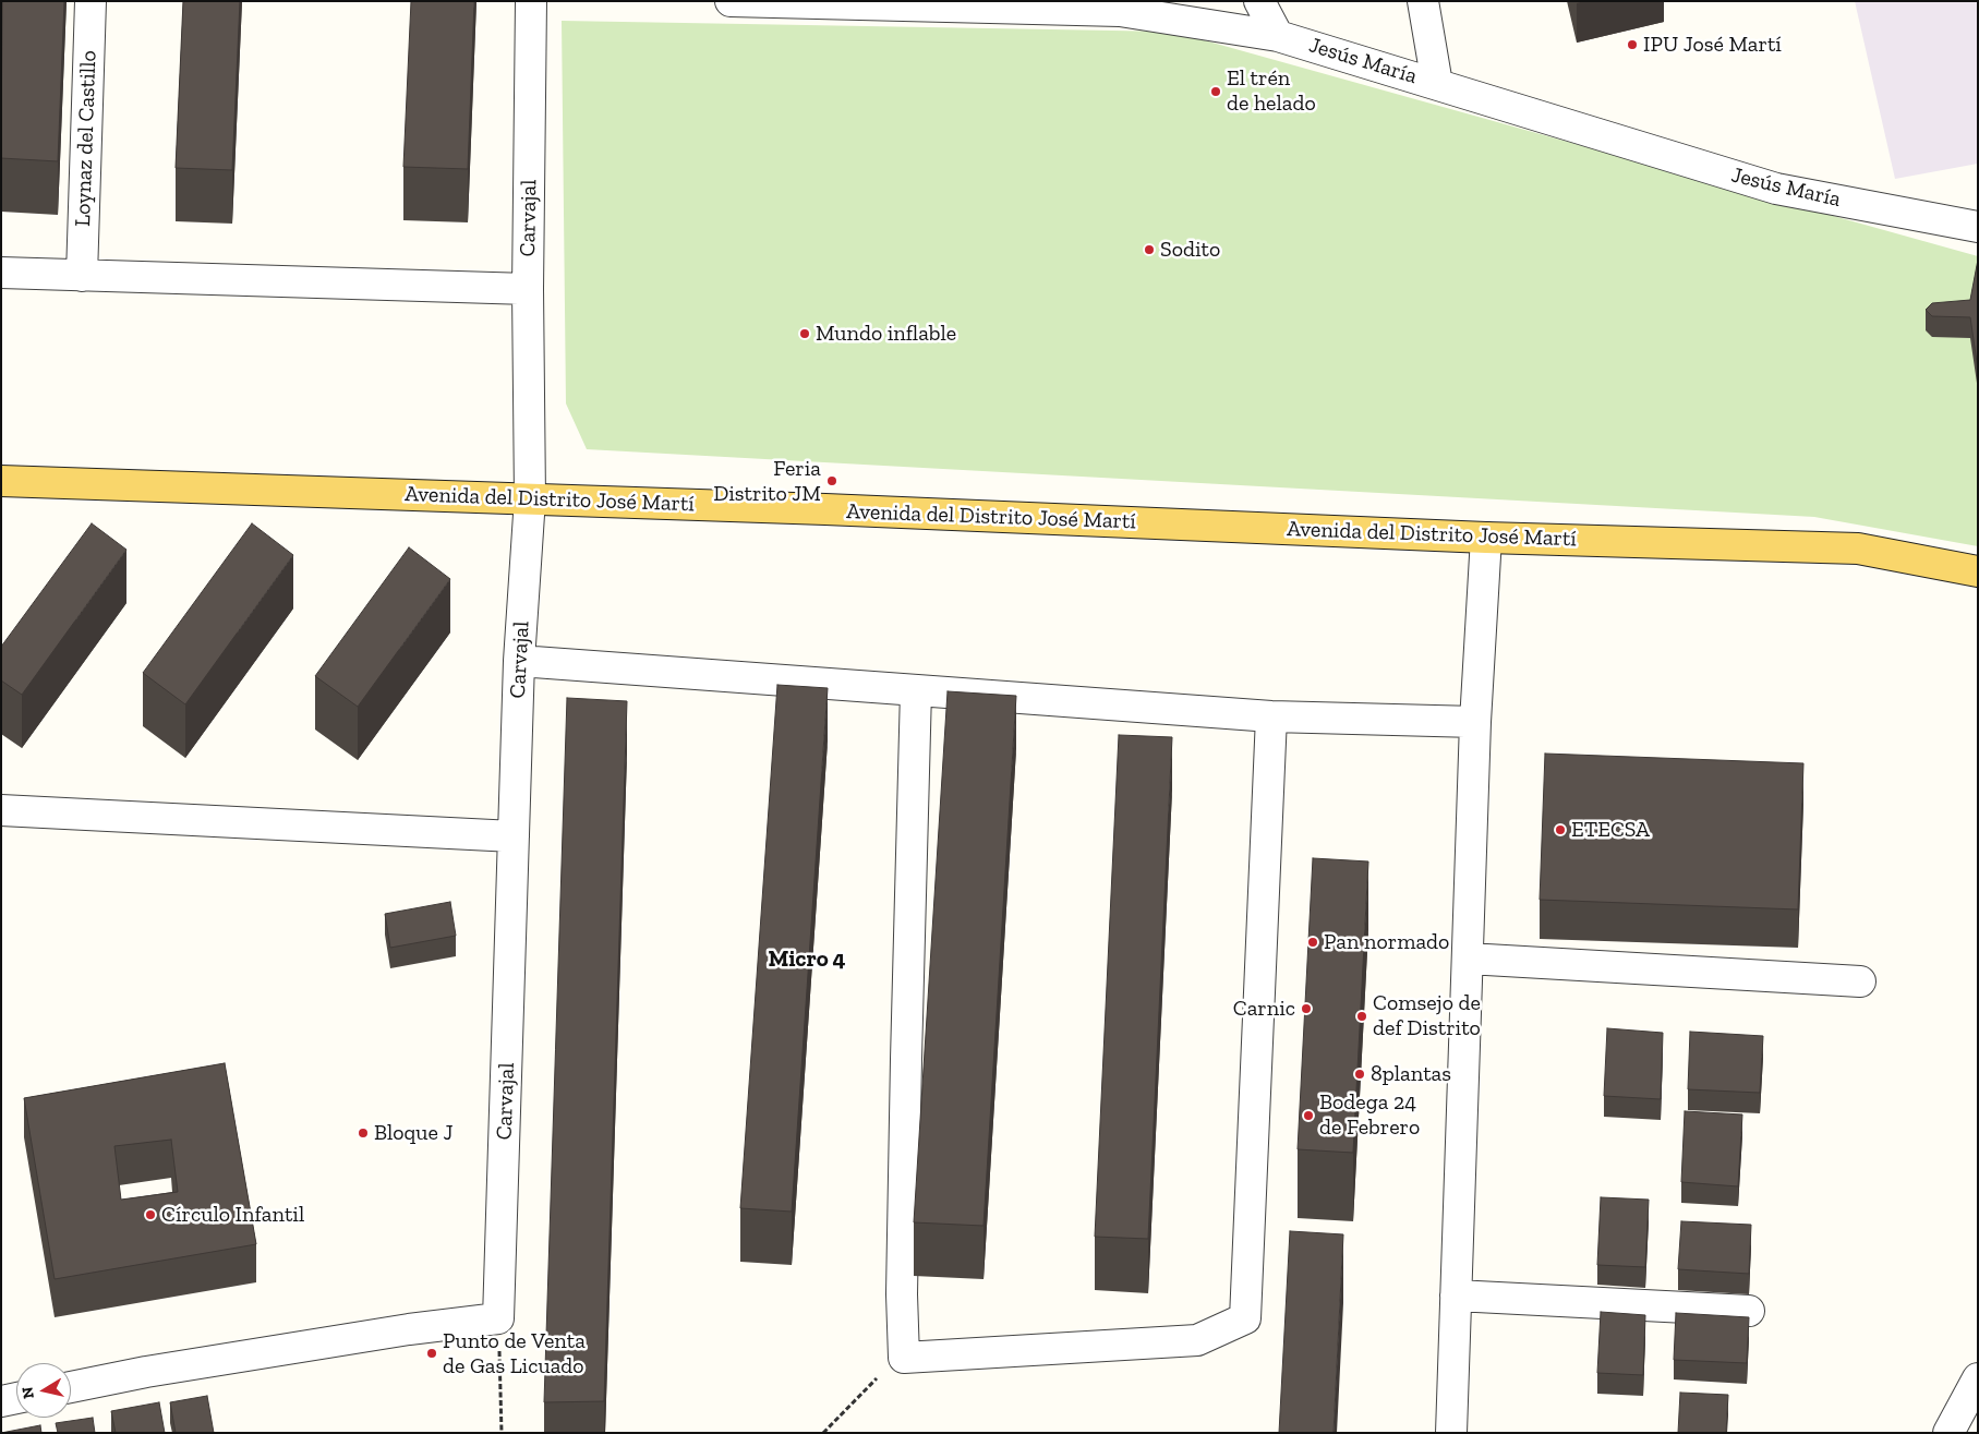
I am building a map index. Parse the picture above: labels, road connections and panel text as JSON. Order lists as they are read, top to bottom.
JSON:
{
  "streets": {
    "main road": ["Avenida del Distrito José Martí"],
    "street": ["Jesús María", "Loynaz del Castillo", "Carvajal"]
  },
  "crossings": [
    ["Carvajal", "Avenida del Distrito José Martí"]
  ],
  "districts": ["Micro 4"],
  "places": [
    "IPU José Martí",
    "El trén de helado",
    "Sodito",
    "Mundo inflable",
    "Feria Distrito JM",
    "ETECSA",
    "Pan normado",
    "Carnic",
    "Comsejo de def Distrito",
    "8plantas",
    "Bodega 24 de Febrero",
    "Bloque J",
    "Círculo Infantil",
    "Punto de Venta de Gas Licuado"
  ],
  "north": "left"
}
